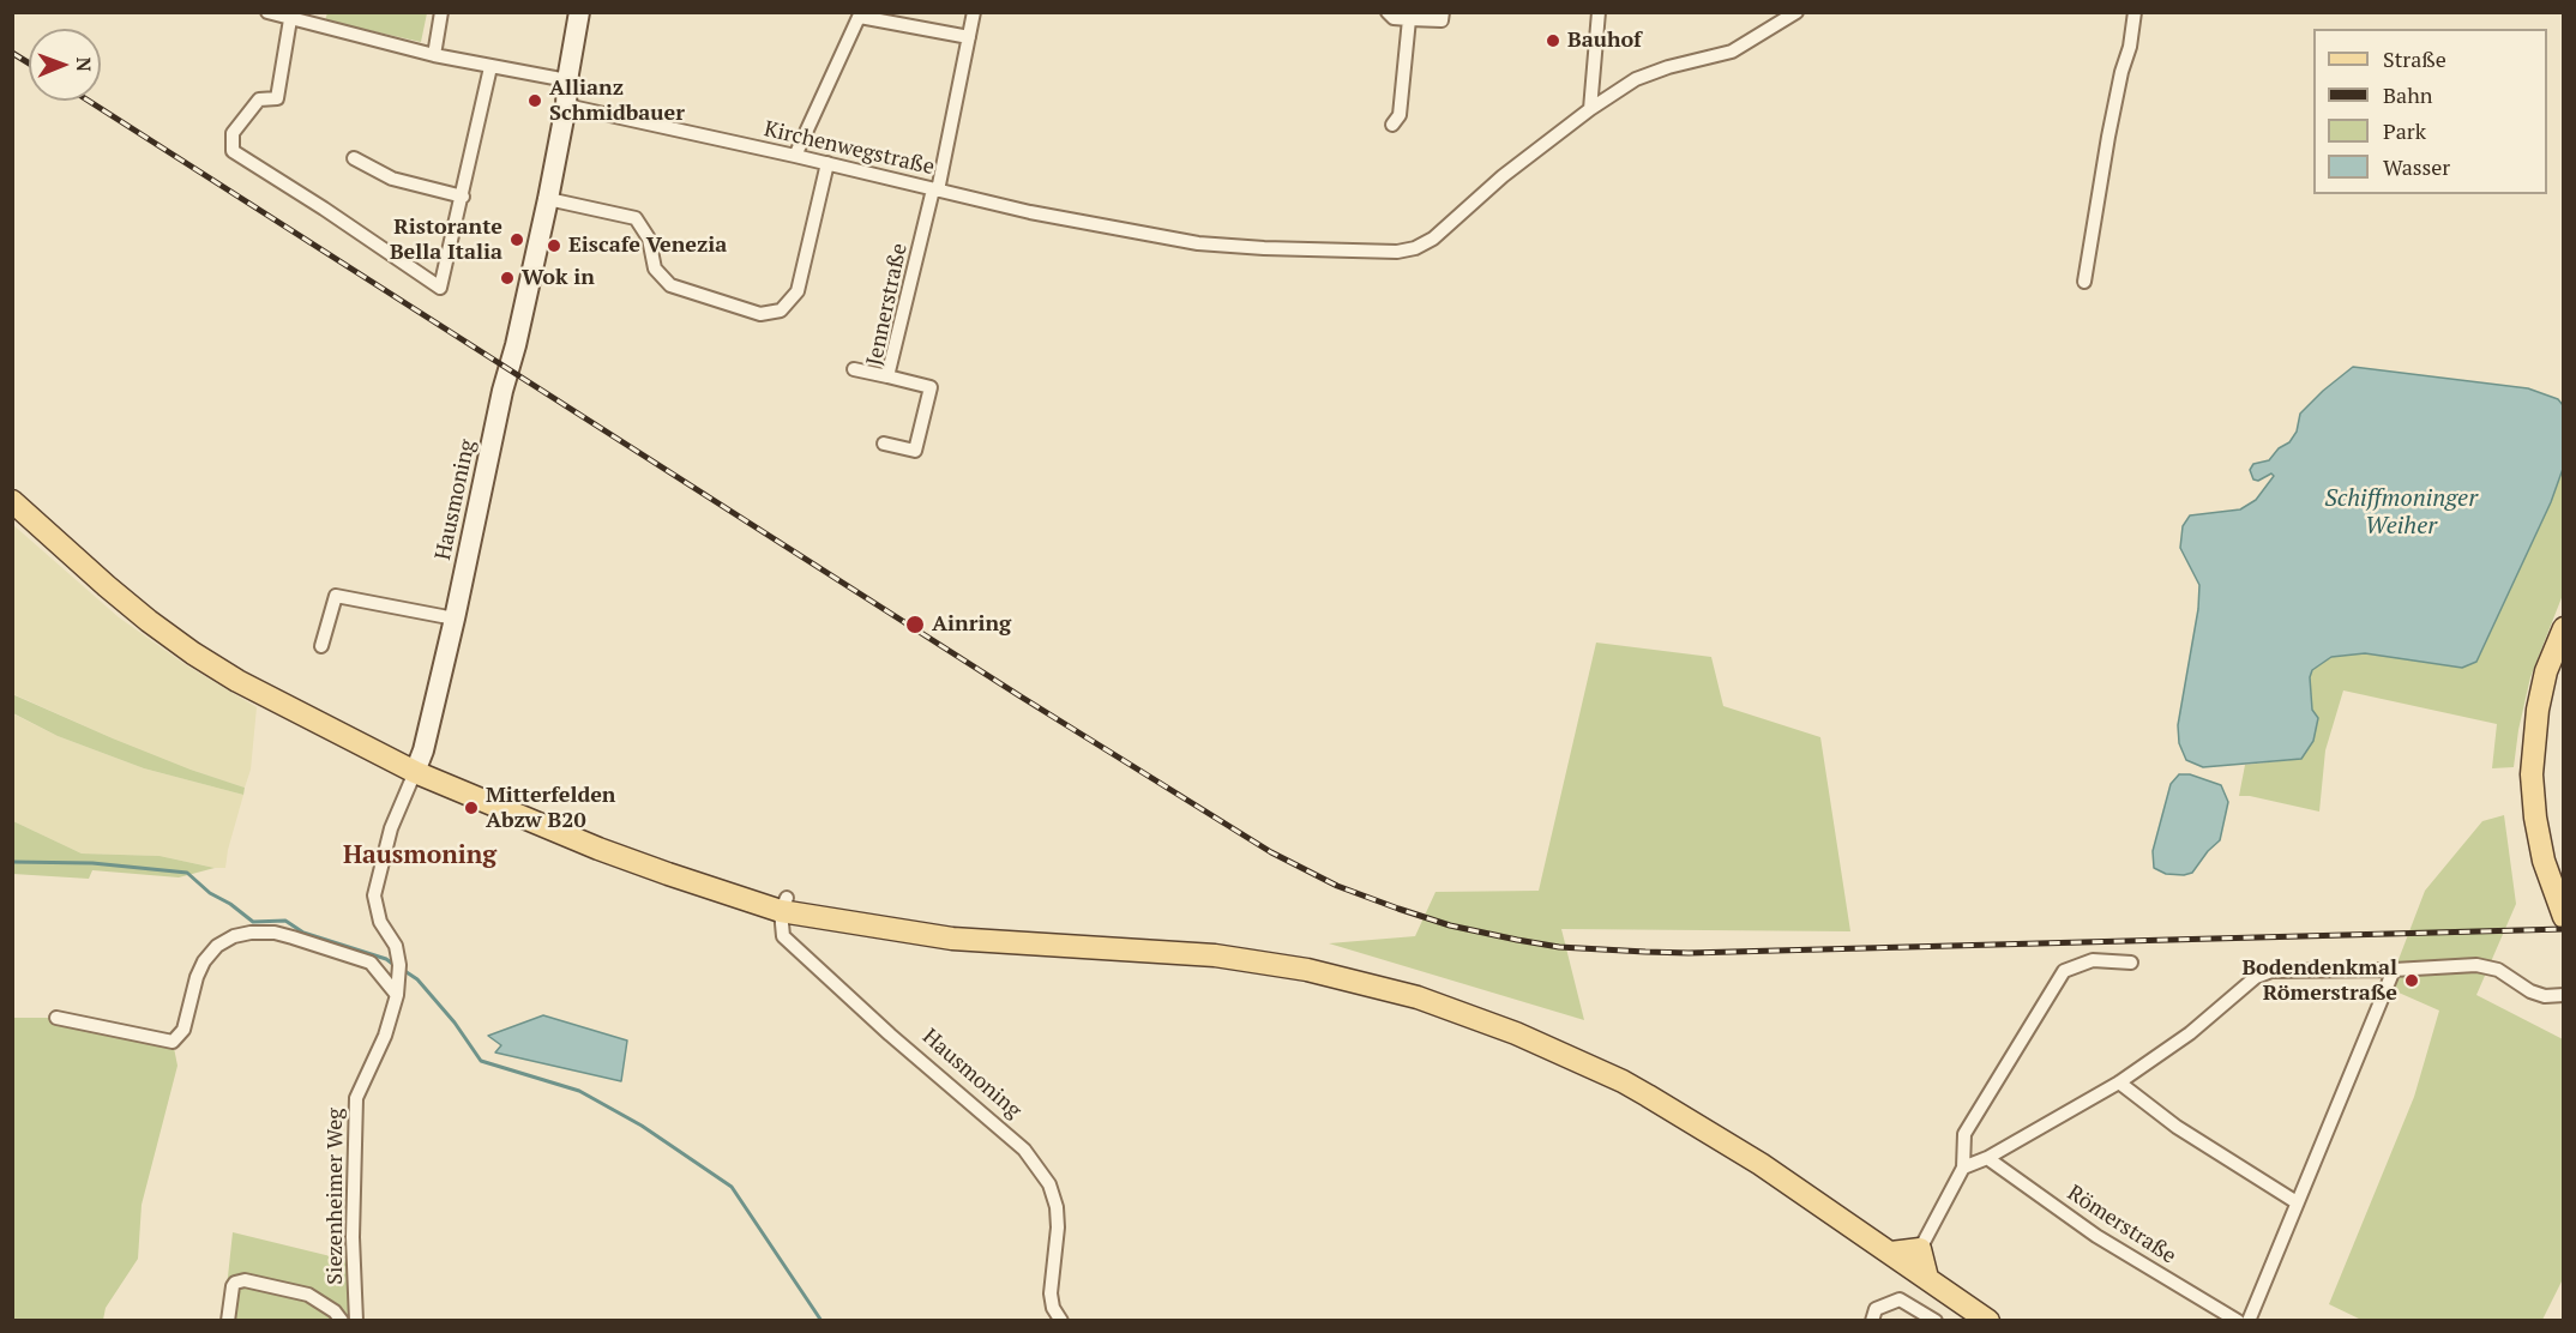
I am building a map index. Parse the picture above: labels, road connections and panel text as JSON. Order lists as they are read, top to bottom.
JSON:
{
  "streets": {
    "street": [
      "Kirchenwegstraße",
      "Jennerstraße",
      "Hausmoning",
      "Siezenheimer Weg",
      "Römerstraße"
    ]
  },
  "crossings": [
    ["Kirchenwegstraße", "Jennerstraße"],
    ["Kirchenwegstraße", "Hausmoning"],
    ["Hausmoning", "Siezenheimer Weg"]
  ],
  "districts": ["Hausmoning"],
  "water": ["Schiffmoninger Weiher"],
  "places": [
    "Bauhof",
    "Allianz Schmidbauer",
    "Ristorante Bella Italia",
    "Eiscafe Venezia",
    "Wok in",
    "Ainring",
    "Mitterfelden Abzw B20",
    "Bodendenkmal Römerstraße"
  ],
  "legend": [
    "Straße",
    "Bahn",
    "Park",
    "Wasser"
  ],
  "north": "right"
}
